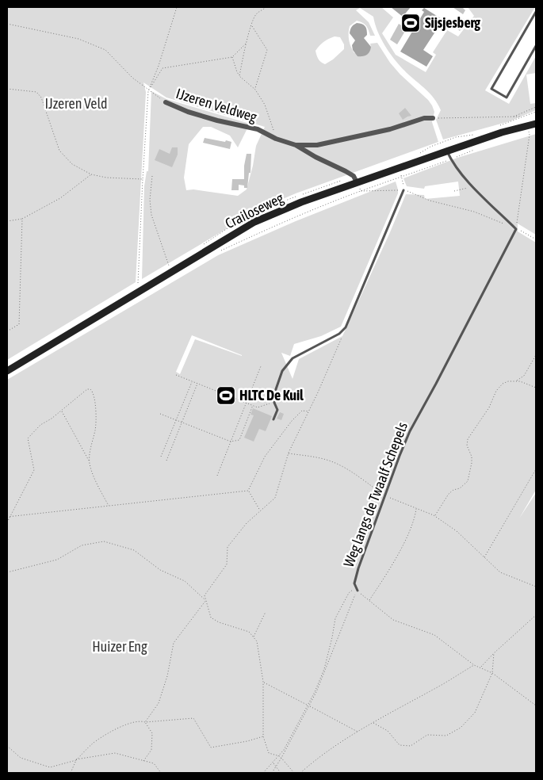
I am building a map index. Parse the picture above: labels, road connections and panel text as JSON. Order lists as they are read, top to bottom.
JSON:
{
  "streets": {
    "main road": ["Crailoseweg"],
    "street": ["IJzeren Veldweg"],
    "lane": ["Weg langs de Twaalf Schepels"]
  },
  "crossings": [
    ["IJzeren Veldweg", "Crailoseweg"]
  ],
  "parks": ["IJzeren Veld", "Huizer Eng"],
  "places": {
    "sports": ["Sijsjesberg", "HLTC De Kuil"]
  }
}
